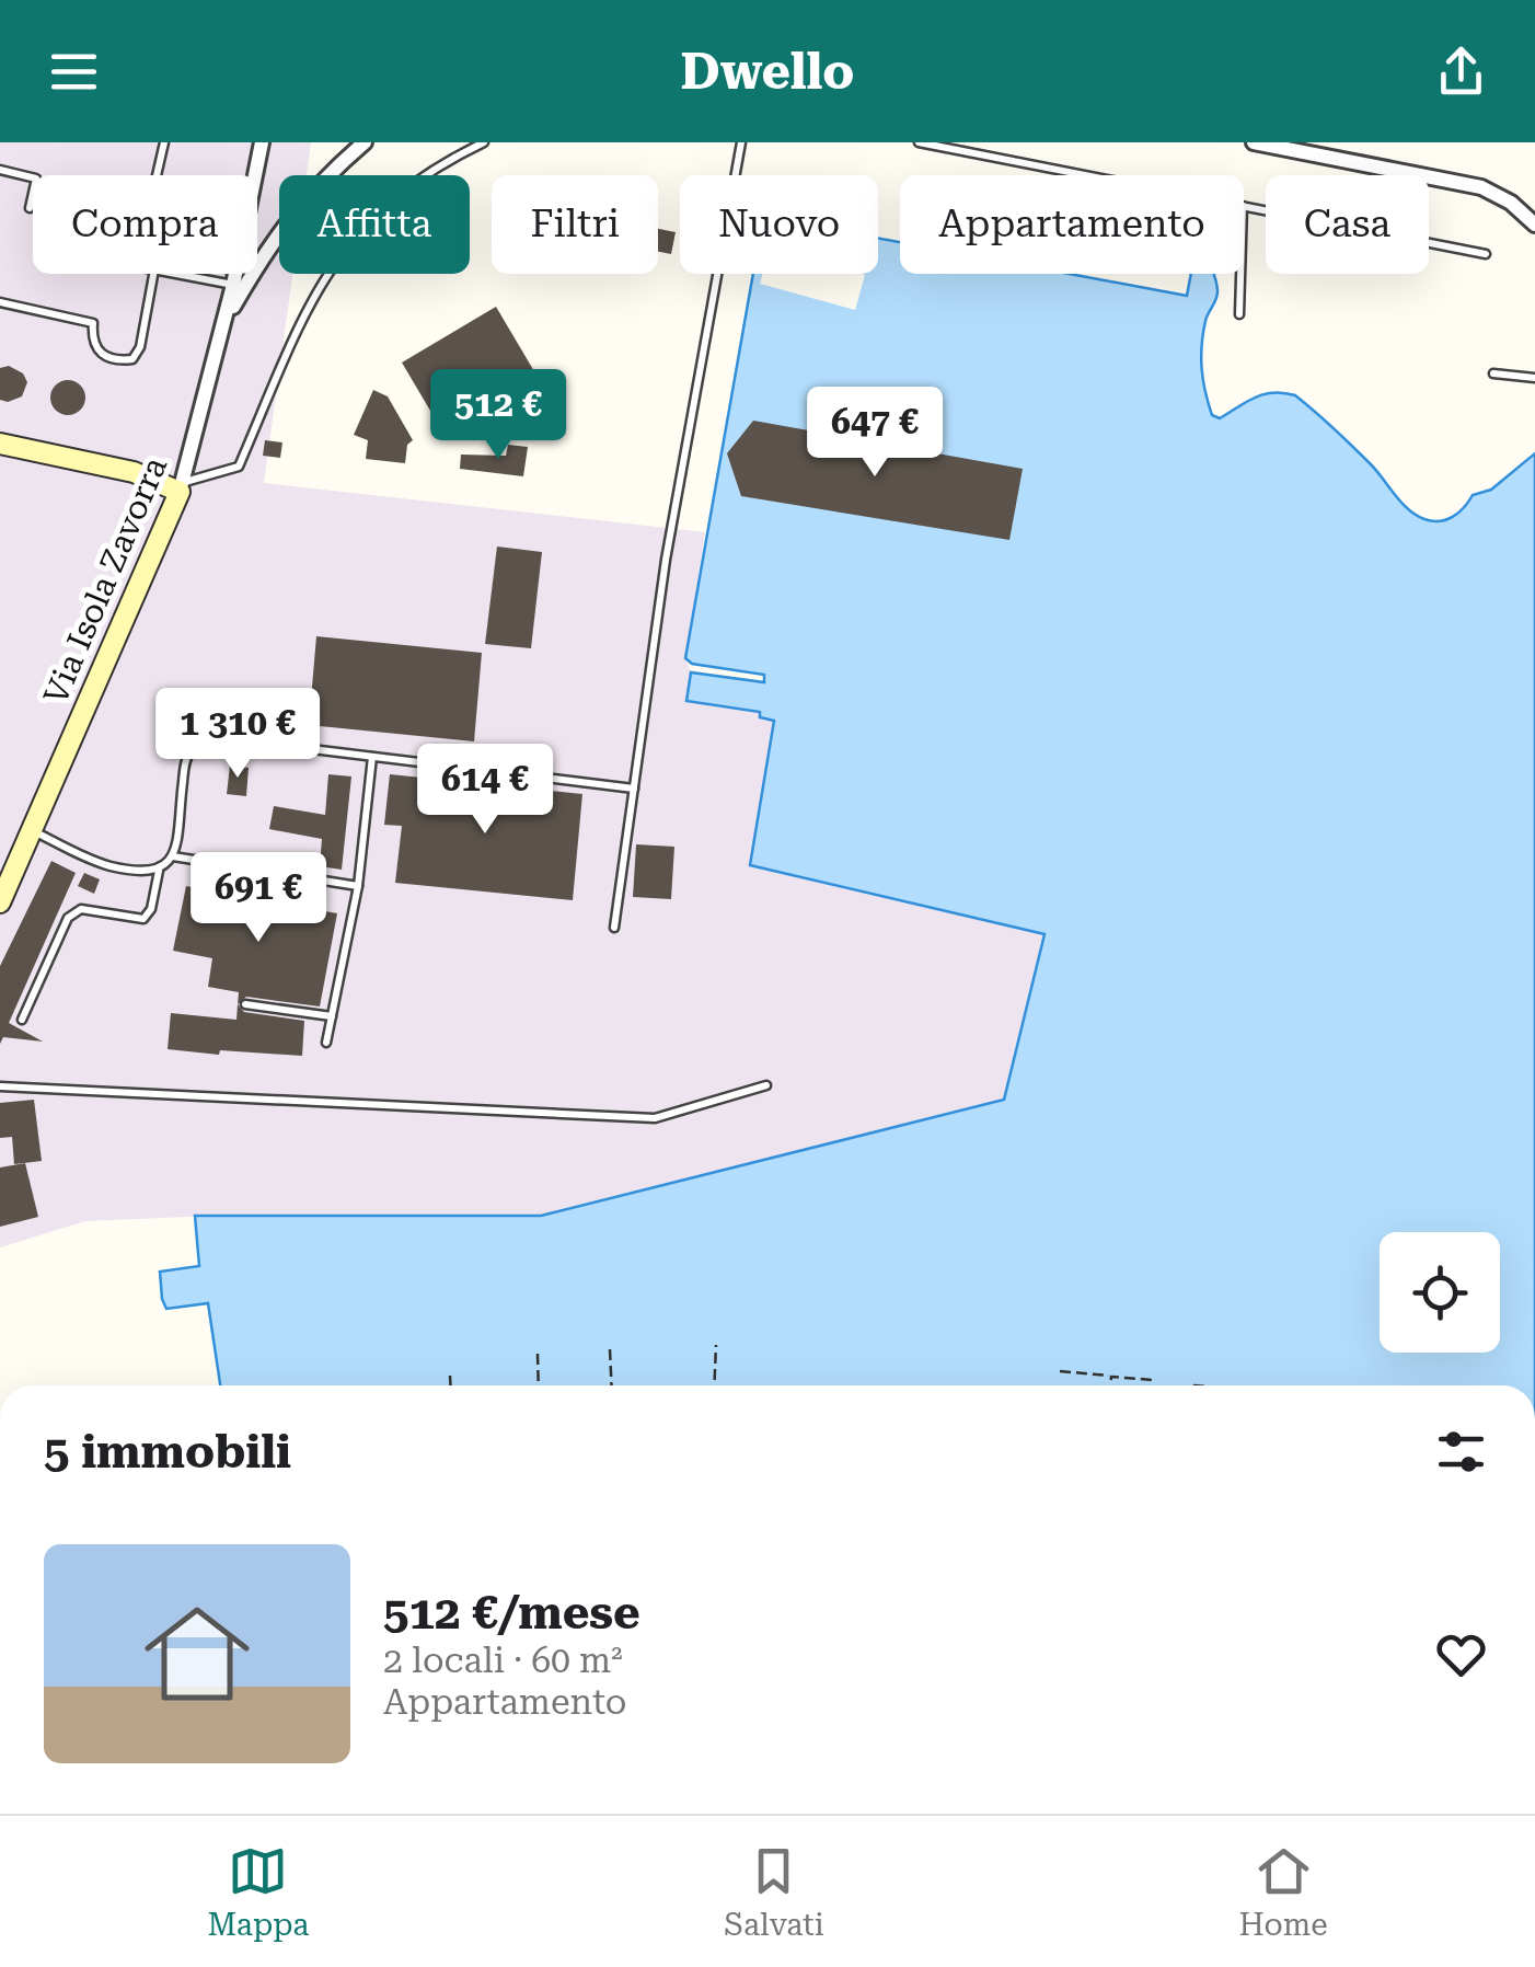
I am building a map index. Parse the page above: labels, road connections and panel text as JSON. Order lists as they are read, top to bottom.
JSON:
{
  "streets": {
    "main road": ["Via Isola Zavorra"]
  },
  "page": {
    "header": "Dwello",
    "chip": [
      "Compra",
      "Affitta",
      "Filtri",
      "Nuovo",
      "Appartamento",
      "Casa"
    ],
    "price": [
      "512 €",
      "647 €",
      "1 310 €",
      "614 €",
      "691 €"
    ],
    "heading": "5 immobili",
    "list": [
      {
        "name": "512 €/mese",
        "note": "2 locali · 60 m² · Appartamento"
      }
    ],
    "tabs": ["Mappa", "Salvati", "Home"]
  }
}
